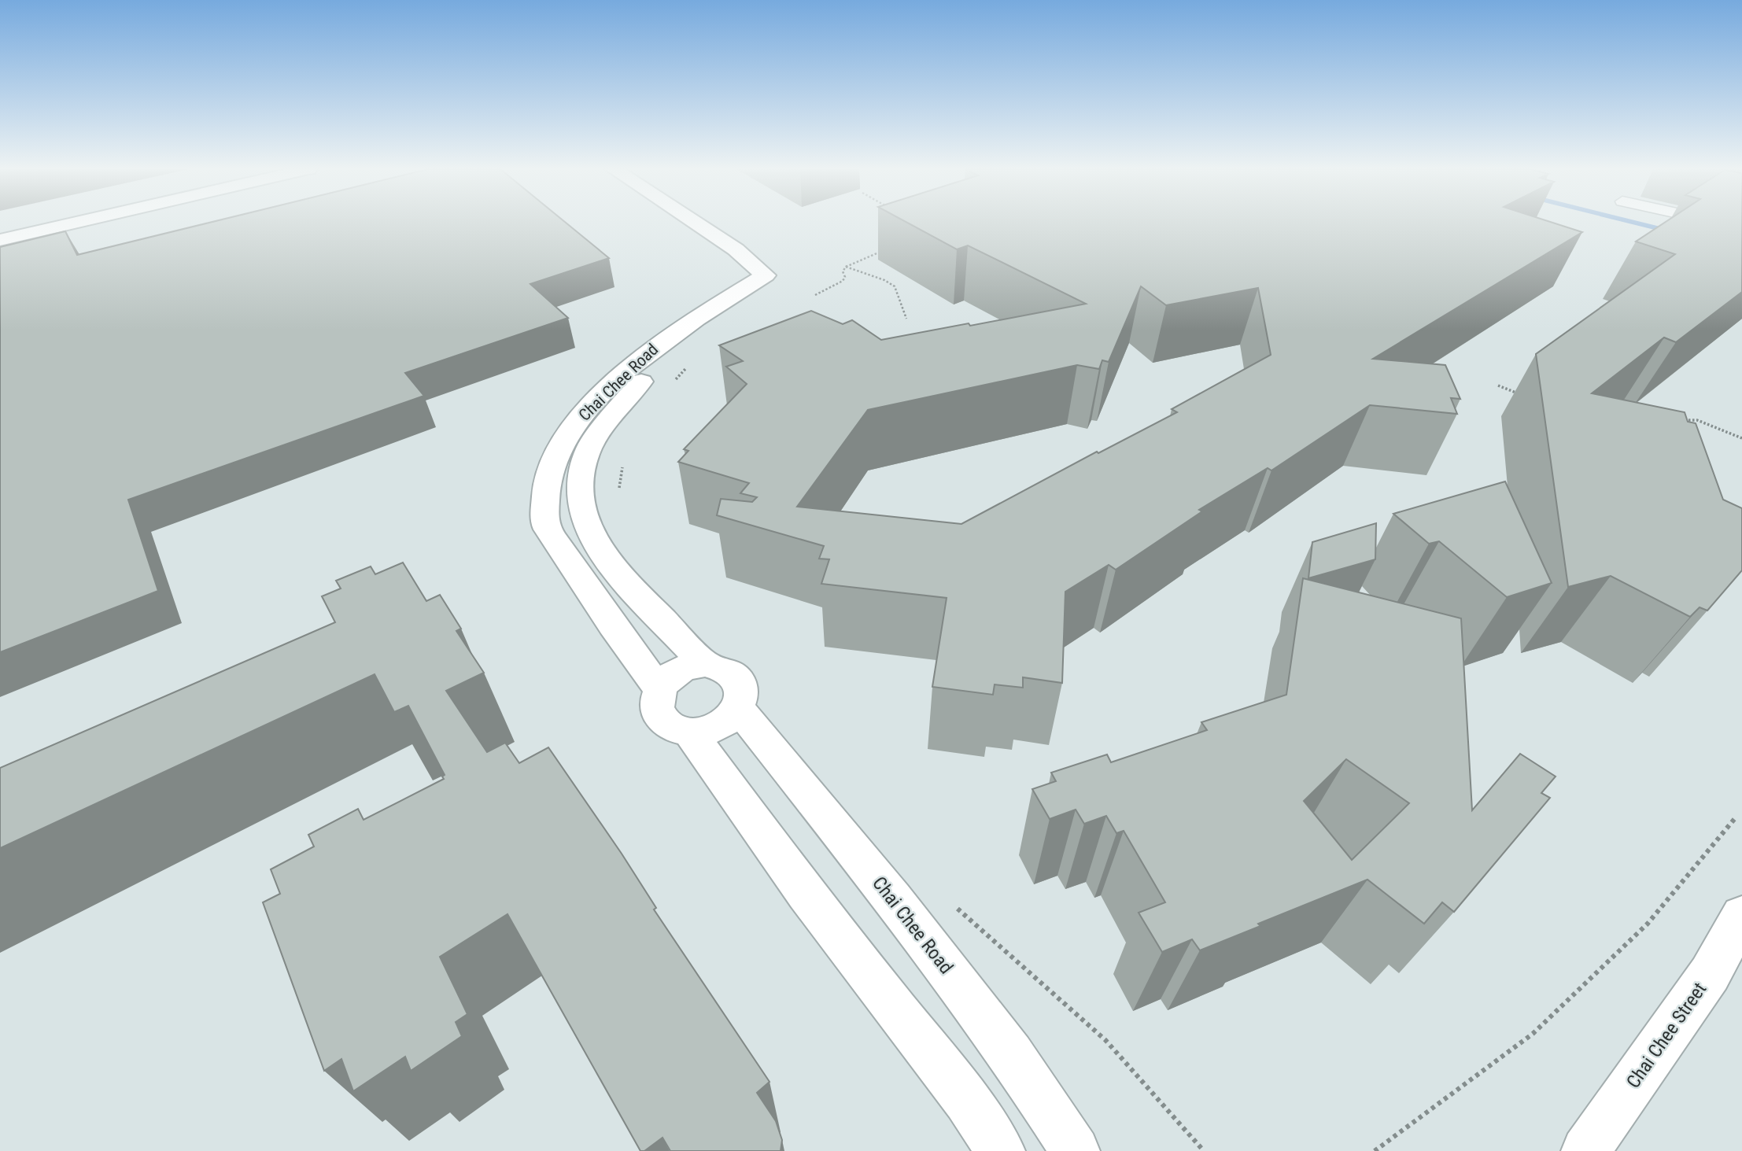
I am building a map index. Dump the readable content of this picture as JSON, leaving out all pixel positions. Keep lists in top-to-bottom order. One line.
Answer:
{"streets":{"street":["Chai Chee Road","Chai Chee Street"]}}
